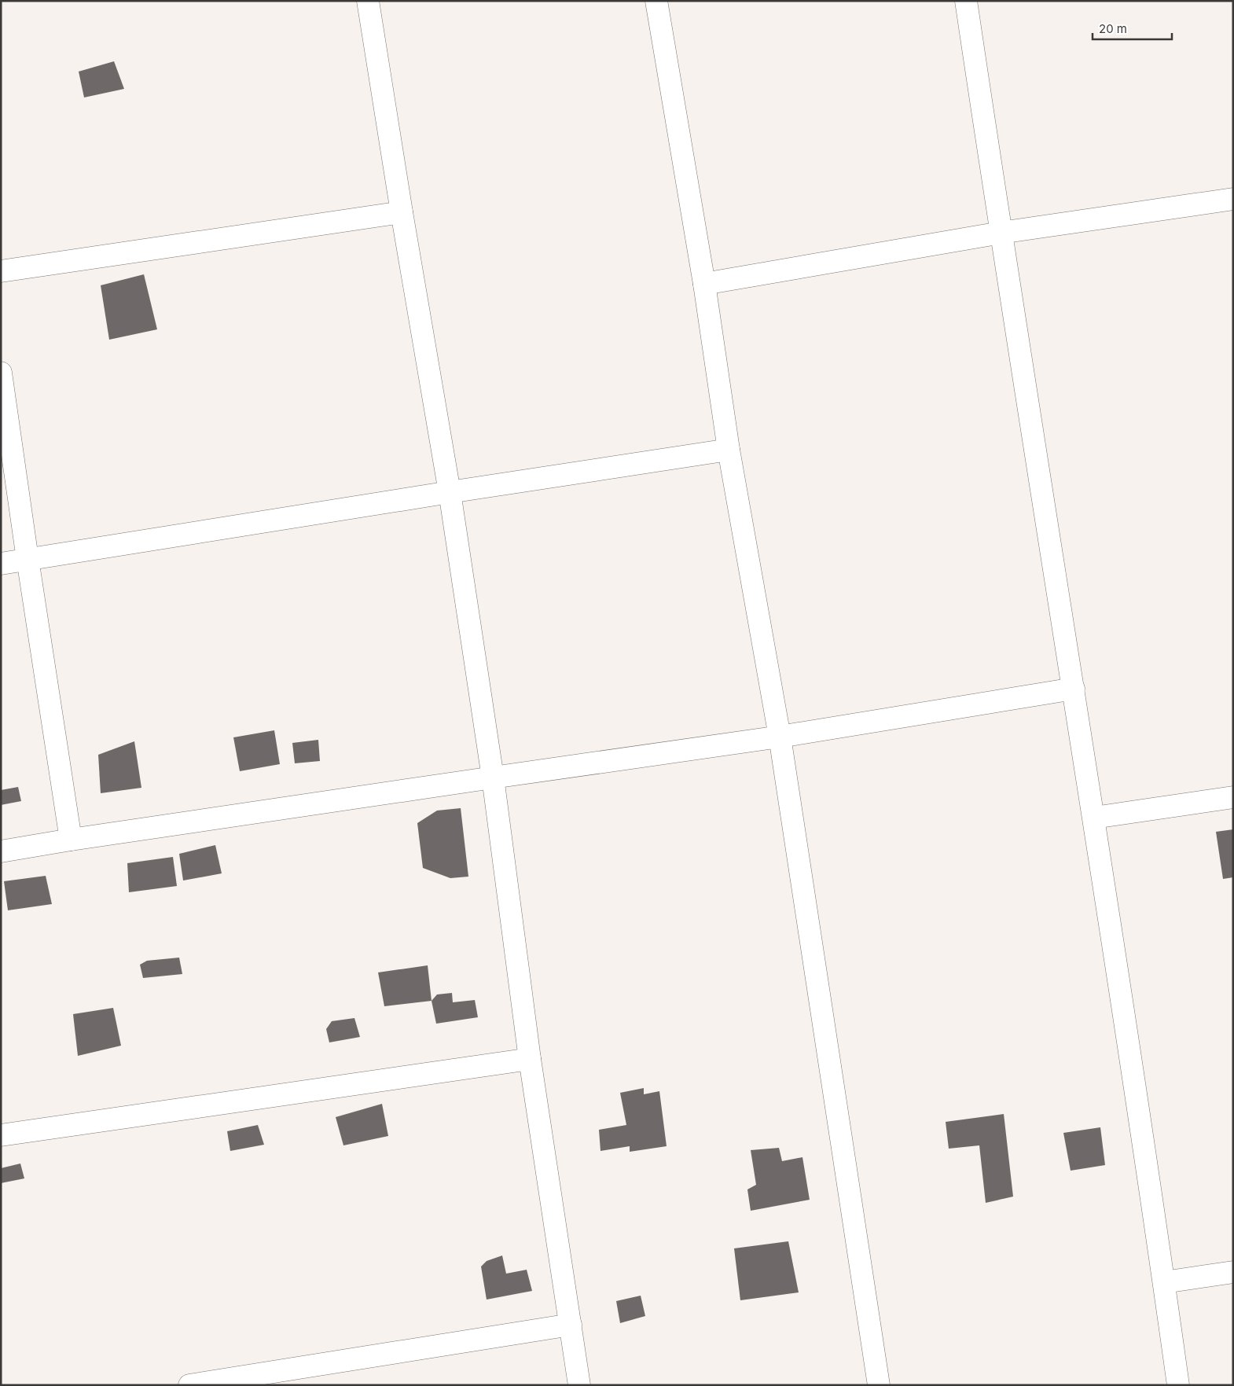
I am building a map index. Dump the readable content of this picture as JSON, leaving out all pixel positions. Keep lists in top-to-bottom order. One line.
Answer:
{"scale_bar":"20 m"}
